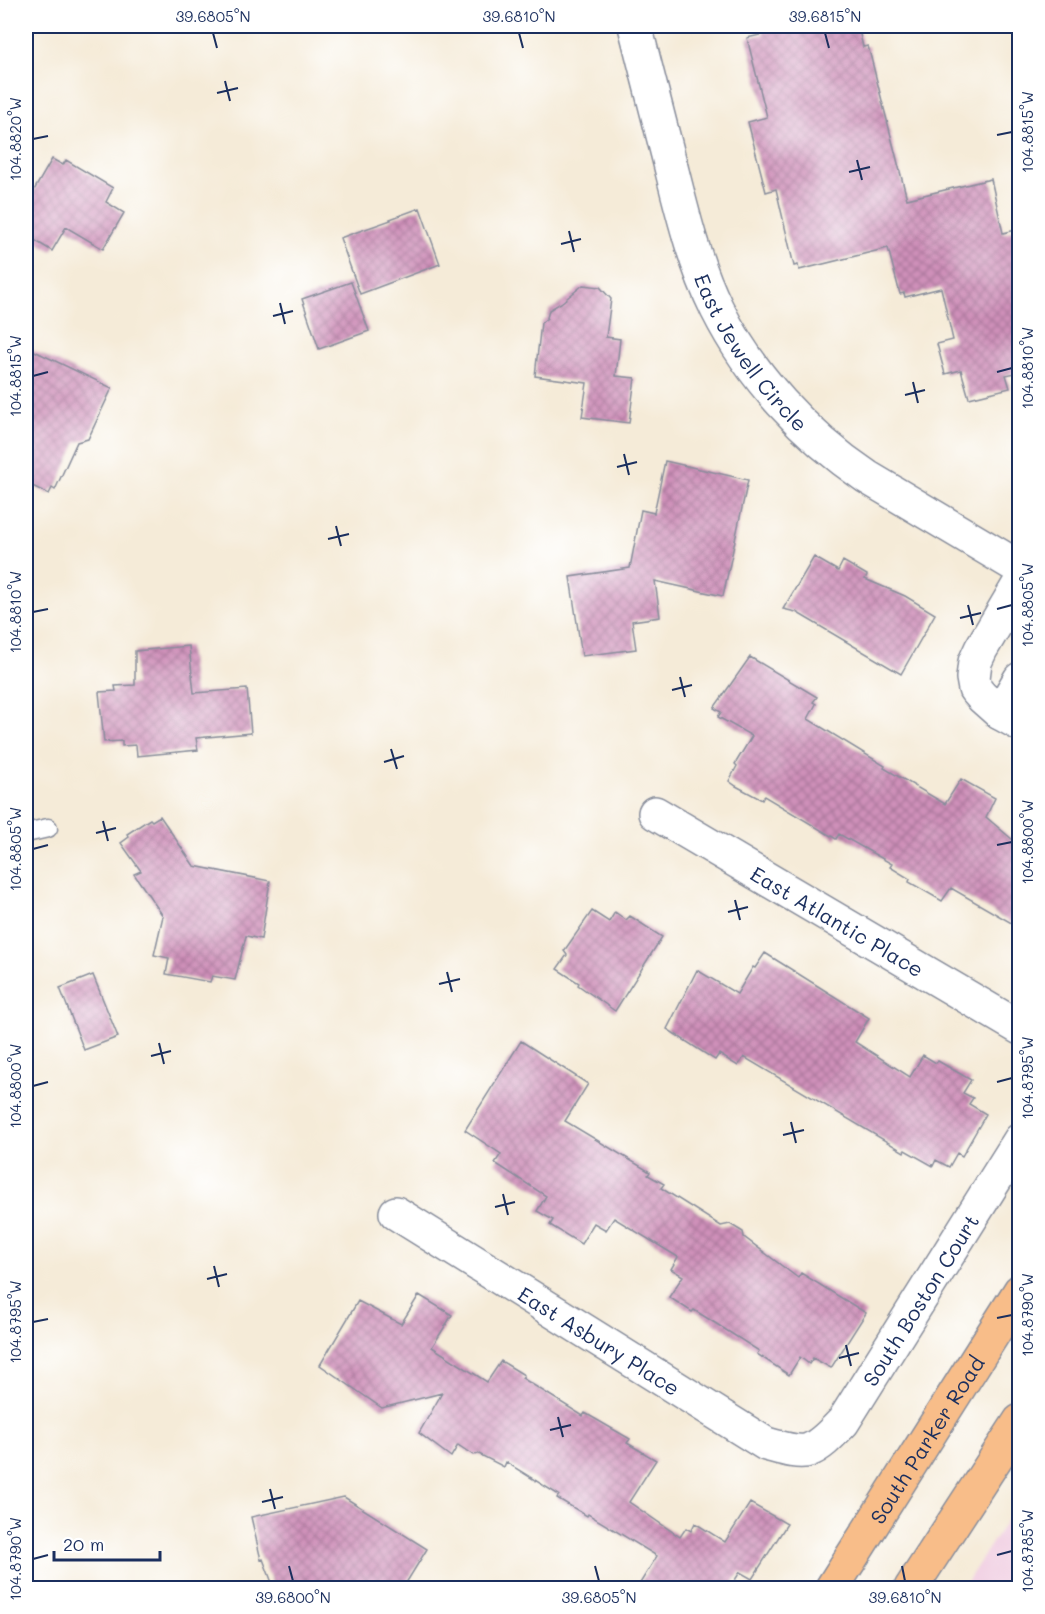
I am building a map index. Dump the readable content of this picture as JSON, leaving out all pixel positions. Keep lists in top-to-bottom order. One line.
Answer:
{"streets":{"main road":["South Parker Road"],"street":["East Jewell Circle","East Atlantic Place","South Boston Court","East Asbury Place"]},"crossings":[["South Boston Court","East Asbury Place"]],"scale_bar":"20 m","coordinates":["39.6805°N","39.6810°N","39.6815°N","104.8815°W","104.8820°W","104.8810°W","104.8805°W","104.8800°W","104.8795°W","104.8790°W","104.8785°W","39.6800°N"]}
